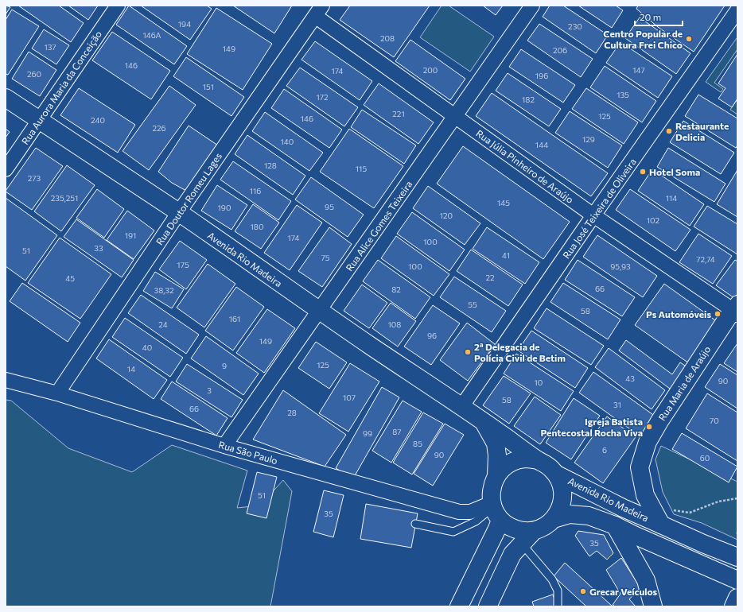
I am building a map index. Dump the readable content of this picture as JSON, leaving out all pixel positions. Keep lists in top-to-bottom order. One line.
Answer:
{"streets":{"main road":["Avenida Rio Madeira","Rua Maria de Araújo"],"street":["Rua Aurora Maria da Conceição","Rua Júlia Pinheiro de Araújo","Rua Doutor Romeu Lages","Rua José Teixeira de Oliveira","Rua Alice Gomes Teixeira","Rua São Paulo"]},"crossings":[["Rua Aurora Maria da Conceição","Avenida Rio Madeira"],["Rua Júlia Pinheiro de Araújo","Rua Doutor Romeu Lages"],["Rua Júlia Pinheiro de Araújo","Rua José Teixeira de Oliveira"],["Rua Júlia Pinheiro de Araújo","Rua Alice Gomes Teixeira"],["Rua Júlia Pinheiro de Araújo","Rua Maria de Araújo"],["Rua Doutor Romeu Lages","Avenida Rio Madeira"],["Rua Doutor Romeu Lages","Rua São Paulo"],["Rua José Teixeira de Oliveira","Avenida Rio Madeira"],["Rua Alice Gomes Teixeira","Avenida Rio Madeira"],["Rua Alice Gomes Teixeira","Rua São Paulo"],["Avenida Rio Madeira","Rua Maria de Araújo"],["Avenida Rio Madeira","Rua São Paulo"]],"places":["Centro Popular de Cultura Frei Chico","Restaurante Delicia","Hotel Soma","Ps Automóveis","2ª Delegacia de Polícia Civil de Betim","Igreja Batista Pentecostal Rocha Viva","Grecar Veículos"],"house_numbers":["194","230","146A","208","137","149","206","146","200","147","174","260","196","151","135","172","182","221","125","146","240","226","129","140","144","128","115","273","116","235,251","114","145","95","190","120","102","180","191","174","100","33","51","41","75","72,74","175","100","95,93","22","45","66","82","38,32","55","58","161","24","108","96","149","40","125","9","14","43","90","10","3","107","58","31","66","28","70","87","99","85","6","90","60","51","35","35"],"scale_bar":"20 m"}
